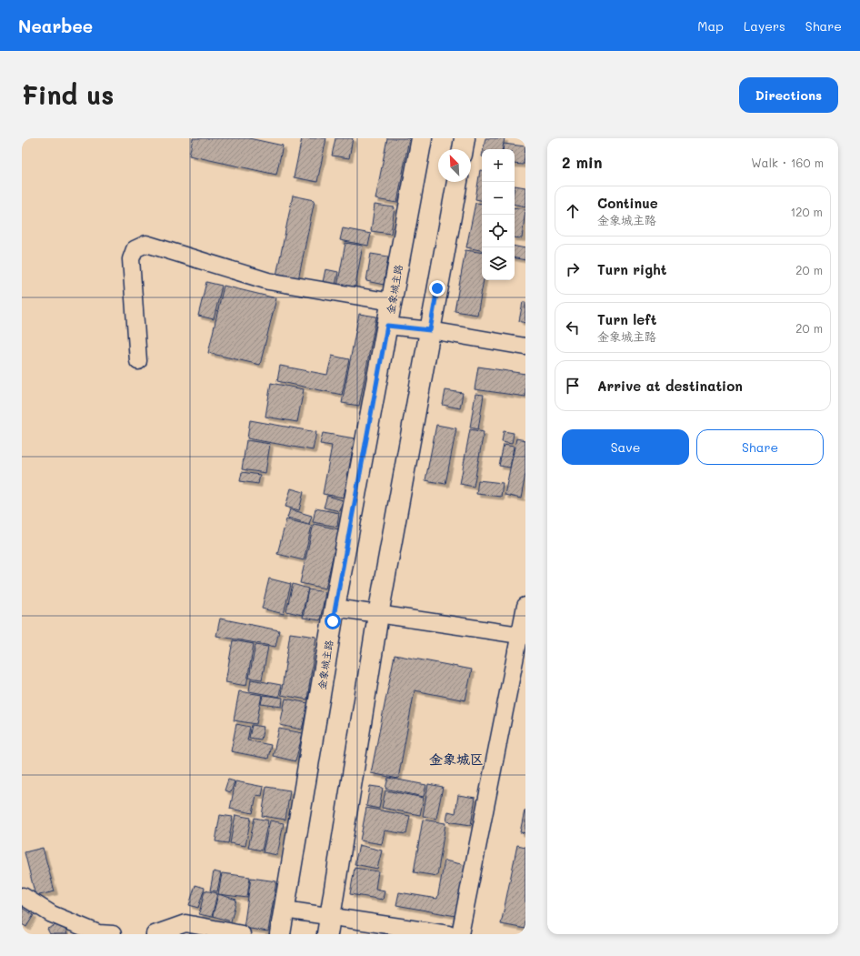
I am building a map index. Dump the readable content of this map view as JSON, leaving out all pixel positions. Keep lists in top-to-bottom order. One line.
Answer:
{"streets":{"main road":["金象城主路"]},"districts":["金象城区"],"north":"top left","page":{"header":"Nearbee","nav":["Map","Layers","Share"],"buttons":["Directions",["Save","Share"]],"title":"Find us","heading":["2 min","Walk · 160 m"],"map_buttons":["+","−"],"list":[["Continue","金象城主路","120 m"],["Turn right","20 m"],["Turn left","金象城主路","20 m"],"Arrive at destination"]}}
